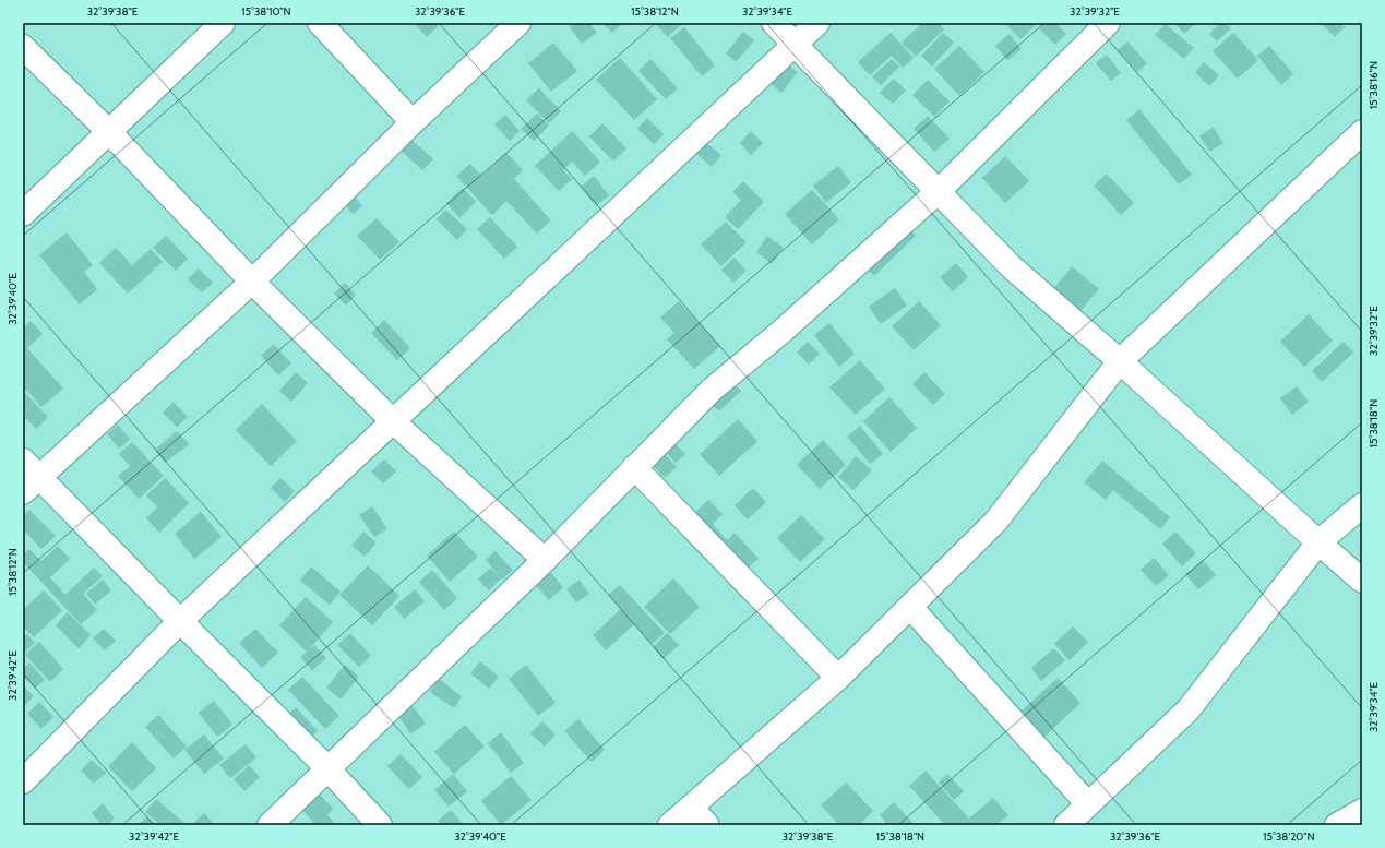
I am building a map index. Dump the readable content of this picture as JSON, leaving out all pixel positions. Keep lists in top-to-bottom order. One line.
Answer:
{"coordinates":["32°39'38\"E","15°38'10\"N","32°39'36\"E","15°38'12\"N","32°39'34\"E","32°39'32\"E","15°38'16\"N","32°39'40\"E","15°38'18\"N","32°39'42\"E","15°38'20\"N"]}
